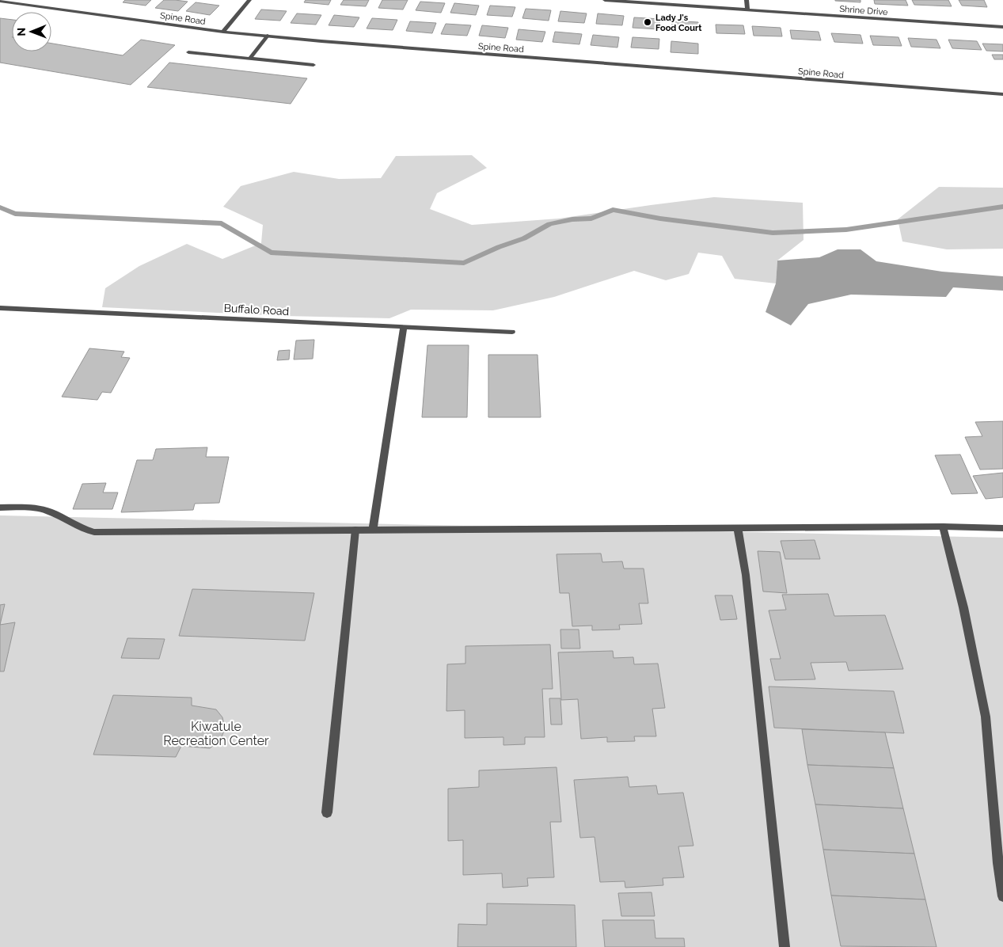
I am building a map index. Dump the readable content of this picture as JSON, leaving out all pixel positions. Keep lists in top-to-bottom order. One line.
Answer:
{"streets":{"street":["Shrine Drive","Spine Road","Buffalo Road"]},"parks":["Kiwatule Recreation Center"],"places":["Lady J's Food Court"],"north":"left"}
